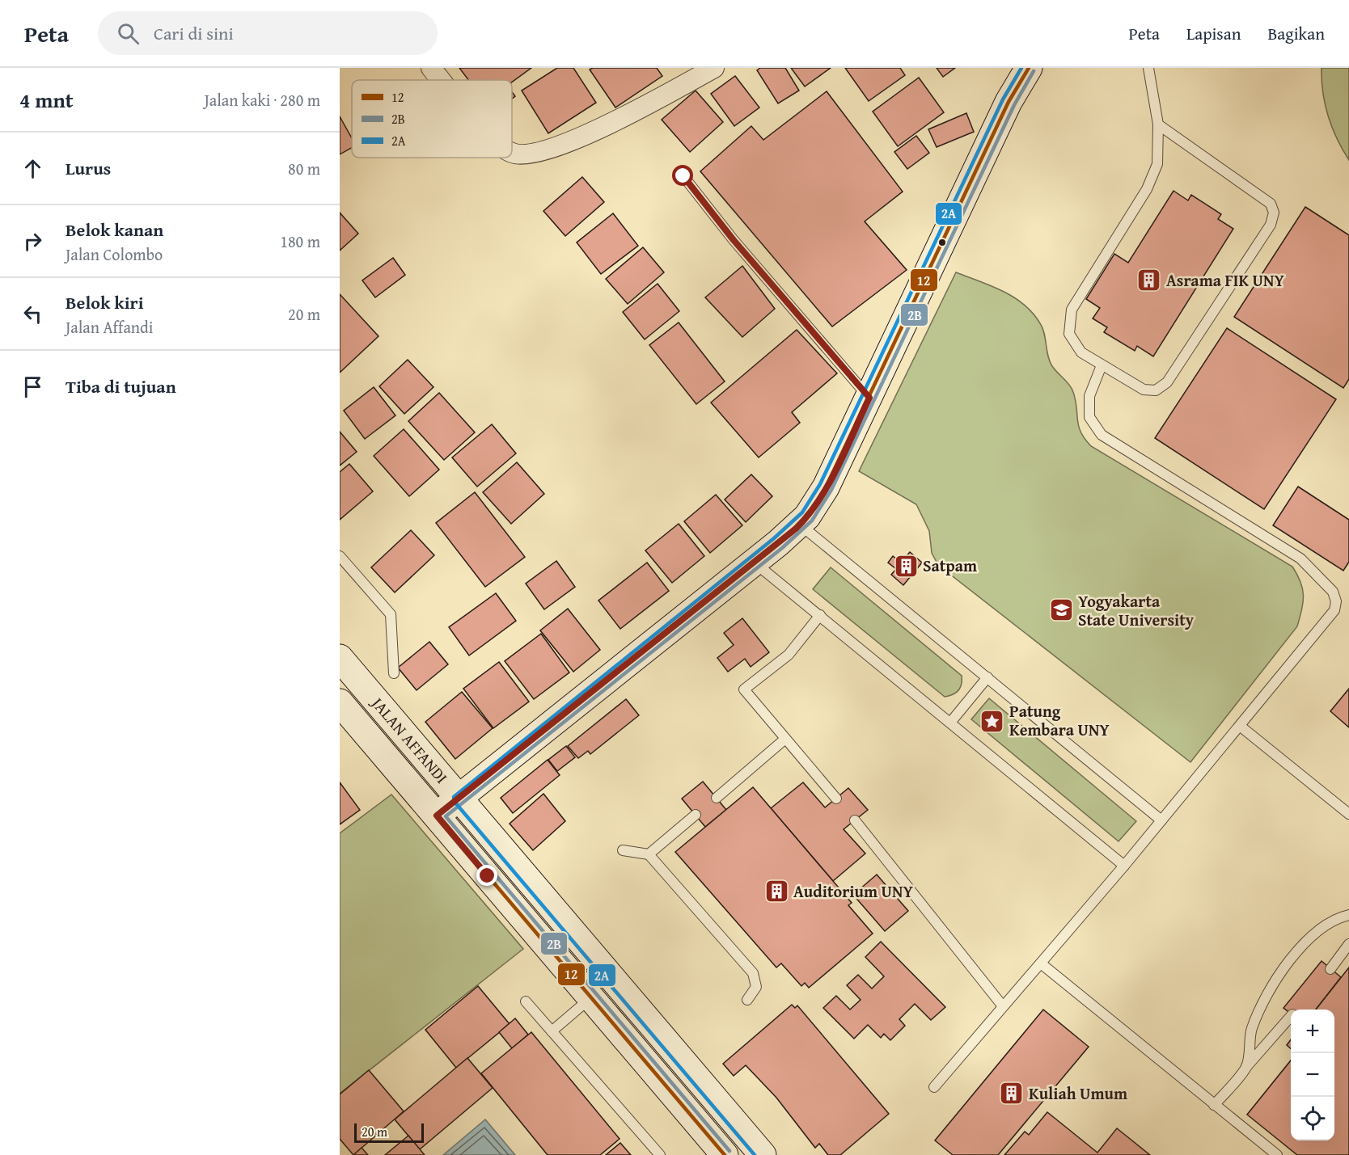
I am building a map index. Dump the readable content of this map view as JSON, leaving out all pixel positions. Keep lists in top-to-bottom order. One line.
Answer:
{"streets":{"main road":["JALAN AFFANDI"]},"places":{"building":["Asrama FIK UNY","Satpam","Auditorium UNY","Kuliah Umum"],"school or university":["Yogyakarta State University"],"place":["Patung Kembara UNY"]},"lines":["transit line 12","transit line 2A","transit line 2B"],"legend":["12","2B","2A"],"scale_bar":"20 m","page":{"header":"Peta","search":"Cari di sini","nav":["Peta","Lapisan","Bagikan"],"heading":["4 mnt","Jalan kaki · 280 m"],"list":[["Lurus","80 m"],["Belok kanan","Jalan Colombo","180 m"],["Belok kiri","Jalan Affandi","20 m"],"Tiba di tujuan"],"map_buttons":["+","−"],"scale":"20 m"}}
